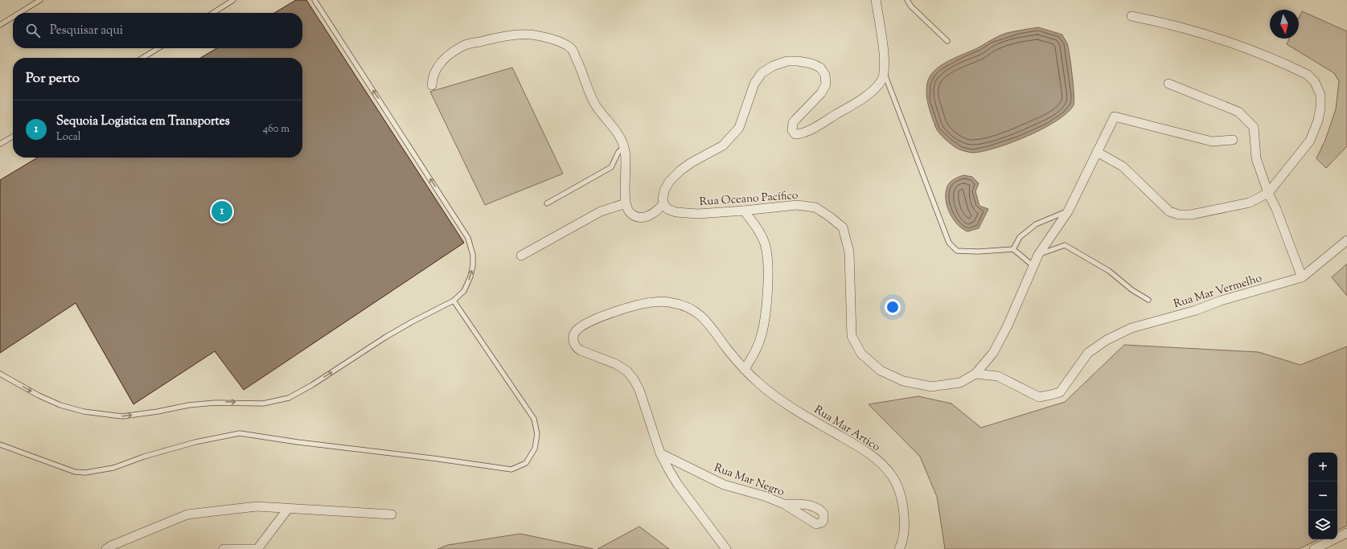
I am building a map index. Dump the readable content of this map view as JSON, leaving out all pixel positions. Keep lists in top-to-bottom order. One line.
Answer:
{"streets":{"street":["Rua Oceano Pacífico","Rua Mar Vermelho","Rua Mar Artico","Rua Mar Negro"]},"crossings":[["Rua Oceano Pacífico","Rua Mar Vermelho"],["Rua Mar Artico","Rua Mar Negro"]],"north":"bottom","page":{"search":"Pesquisar aqui","heading":"Por perto","list":[{"mark":"1","name":"Sequoia Logistica em Transportes","note":"Local","value":"460 m"}],"pins":"1","map_buttons":["+","−"]}}
